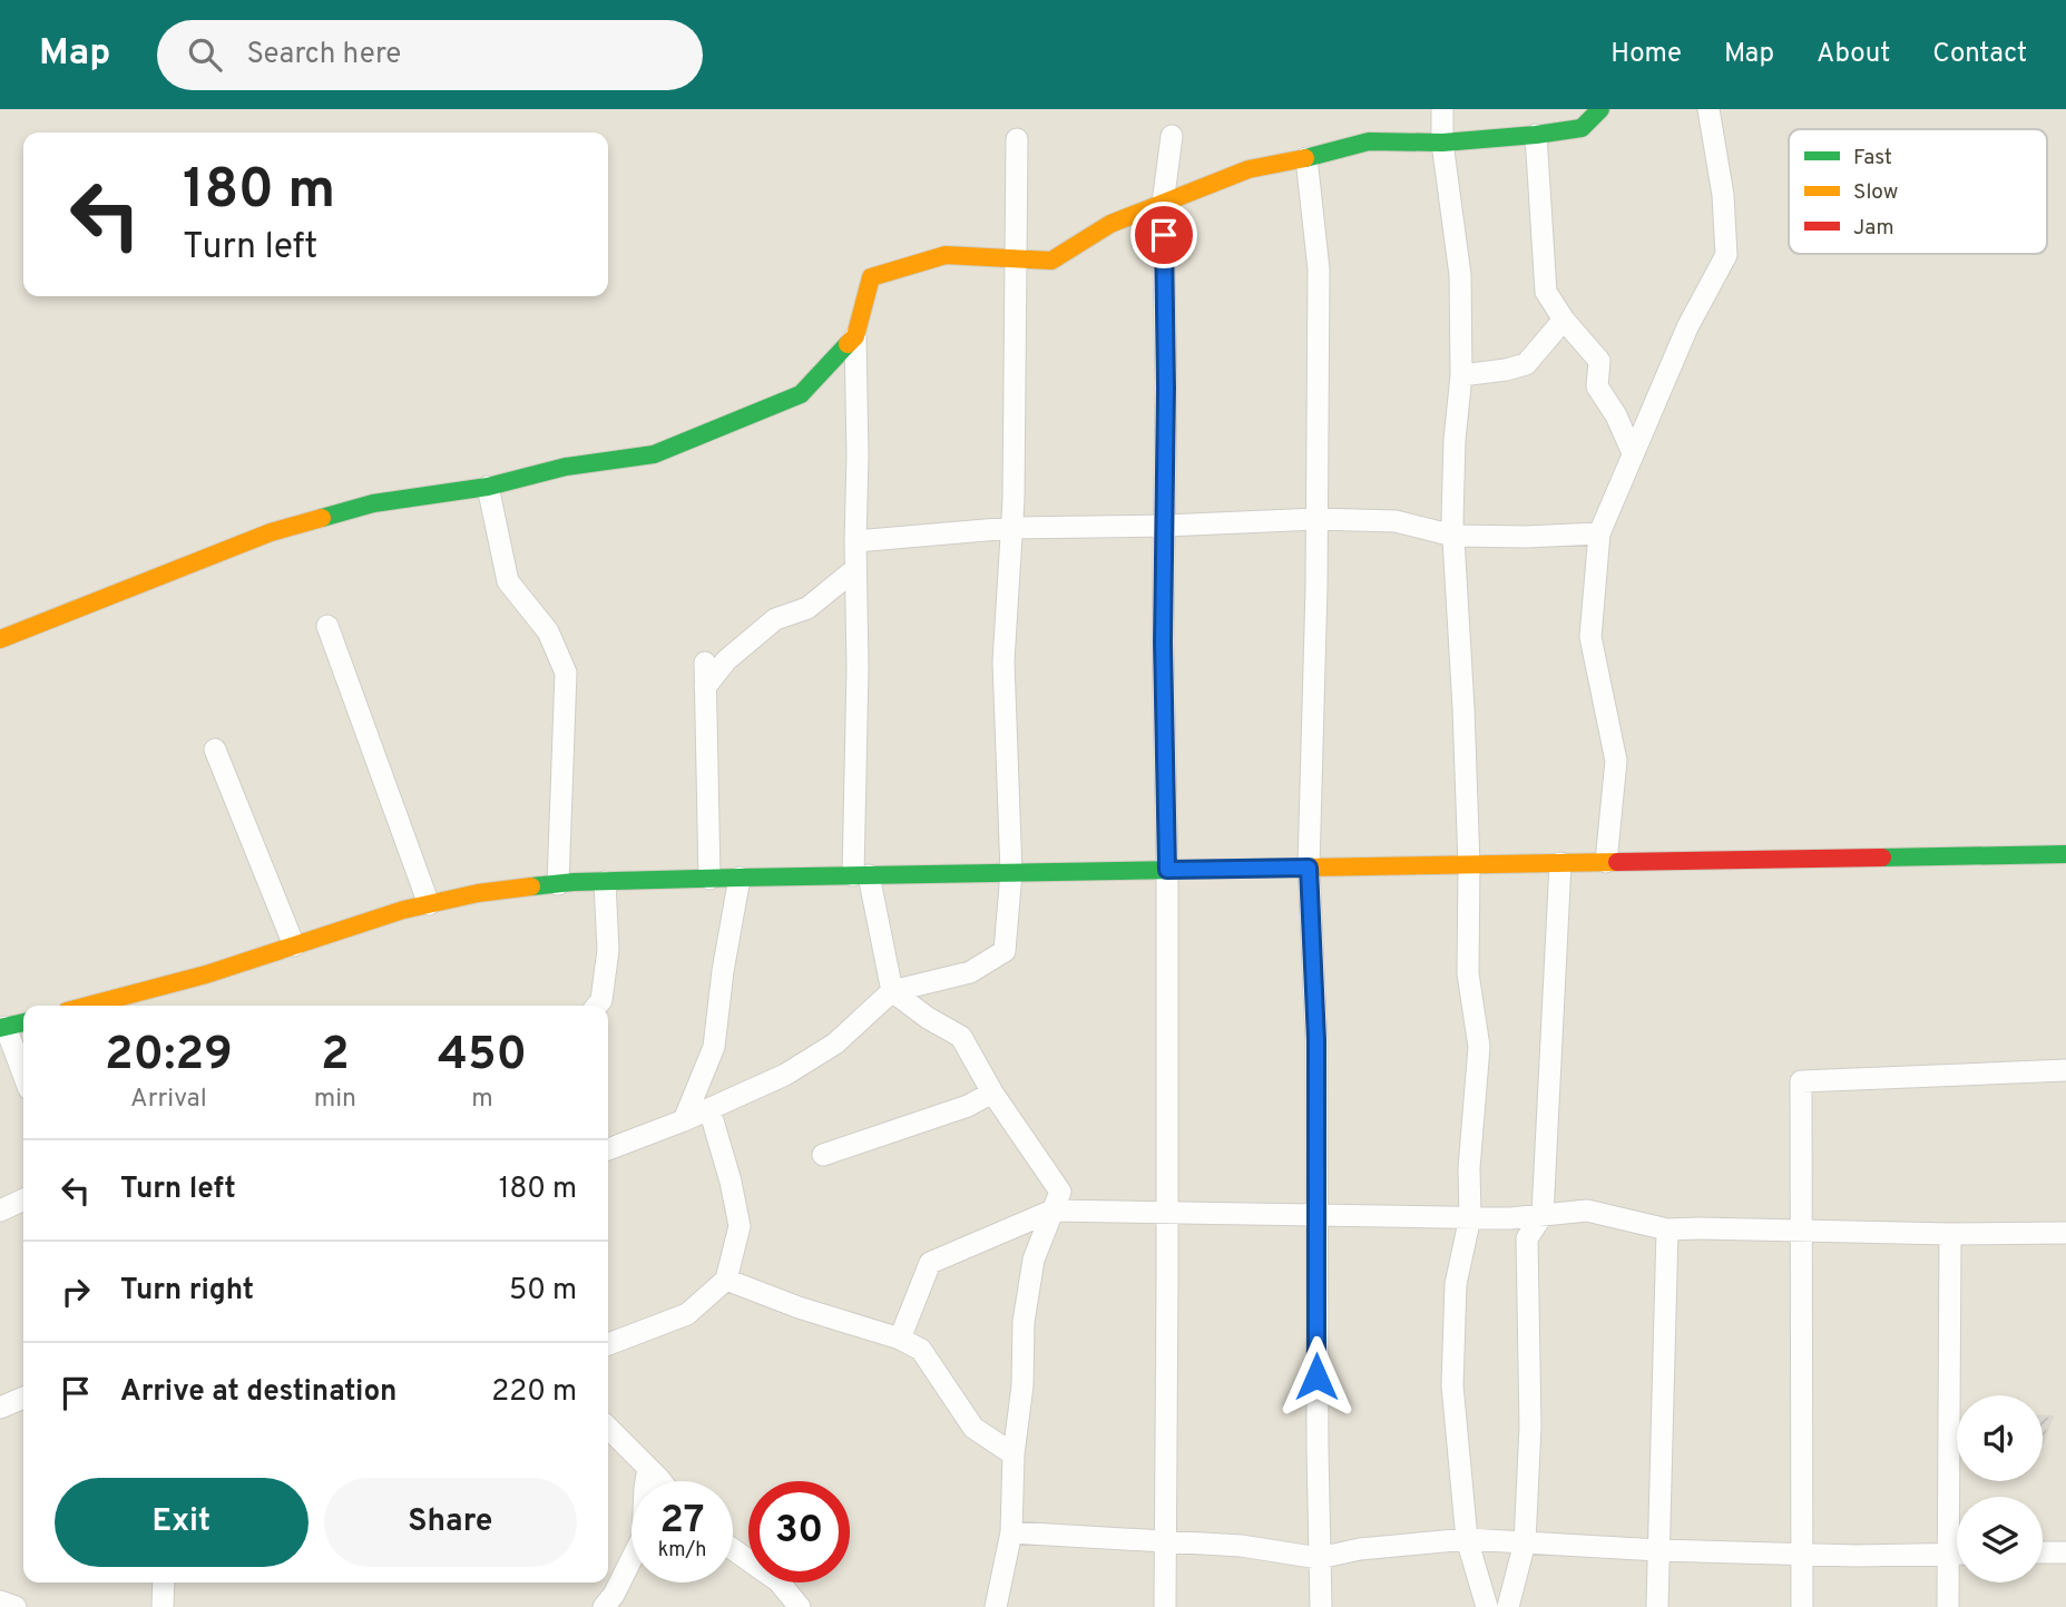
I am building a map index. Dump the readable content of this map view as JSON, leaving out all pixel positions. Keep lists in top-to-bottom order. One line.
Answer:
{"legend":["Fast","Slow","Jam"],"page":{"header":"Map","search":"Search here","nav":["Home","Map","About","Contact"],"turn":["180 m","Turn left"],"eta":["20:29","Arrival","2","min","450","m"],"list":[{"name":"Turn left","value":"180 m"},{"name":"Turn right","value":"50 m"},{"name":"Arrive at destination","value":"220 m"}],"buttons":["Exit","Share"],"speed":"27 km/h","limit":"30"}}
